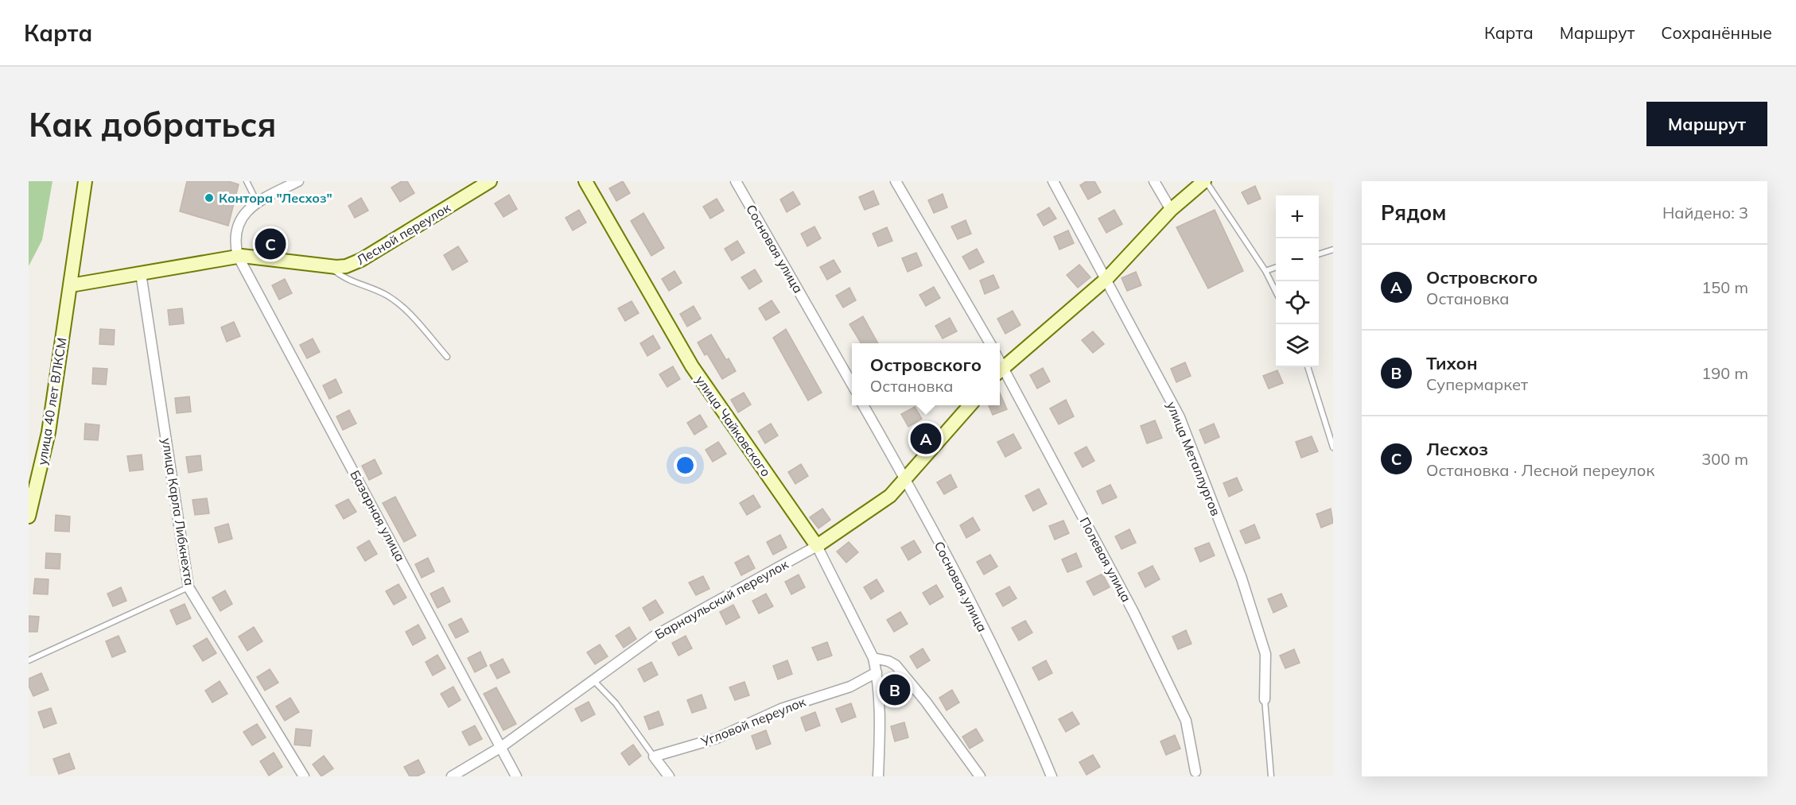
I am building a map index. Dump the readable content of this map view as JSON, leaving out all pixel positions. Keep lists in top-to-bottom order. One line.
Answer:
{"streets":{"street":["Лесной переулок","Сосновая улица","улица 40 лет ВЛКСМ","улица Чайковского","улица Металлургов","улица Карла Либкнехта","Базарная улица","Полевая улица","Барнаульский переулок","Угловой переулок"]},"crossings":[["Лесной переулок","улица 40 лет ВЛКСМ"],["Лесной переулок","улица Карла Либкнехта"],["Лесной переулок","Базарная улица"],["Сосновая улица","Барнаульский переулок"],["улица Чайковского","Барнаульский переулок"],["улица Чайковского","Угловой переулок"],["Базарная улица","Барнаульский переулок"]],"places":["Контора \"Лесхоз\""],"page":{"header":"Карта","nav":["Карта","Маршрут","Сохранённые"],"buttons":"Маршрут","title":"Как добраться","heading":["Рядом","Найдено: 3"],"map_buttons":["+","−"],"pins":["C","A","B"],"list":[{"mark":"A","name":"Островского","note":"Остановка","value":"150 m"},{"mark":"B","name":"Тихон","note":"Супермаркет","value":"190 m"},{"mark":"C","name":"Лесхоз","note":"Остановка · Лесной переулок","value":"300 m"}],"popup":["Островского","Остановка"]}}
